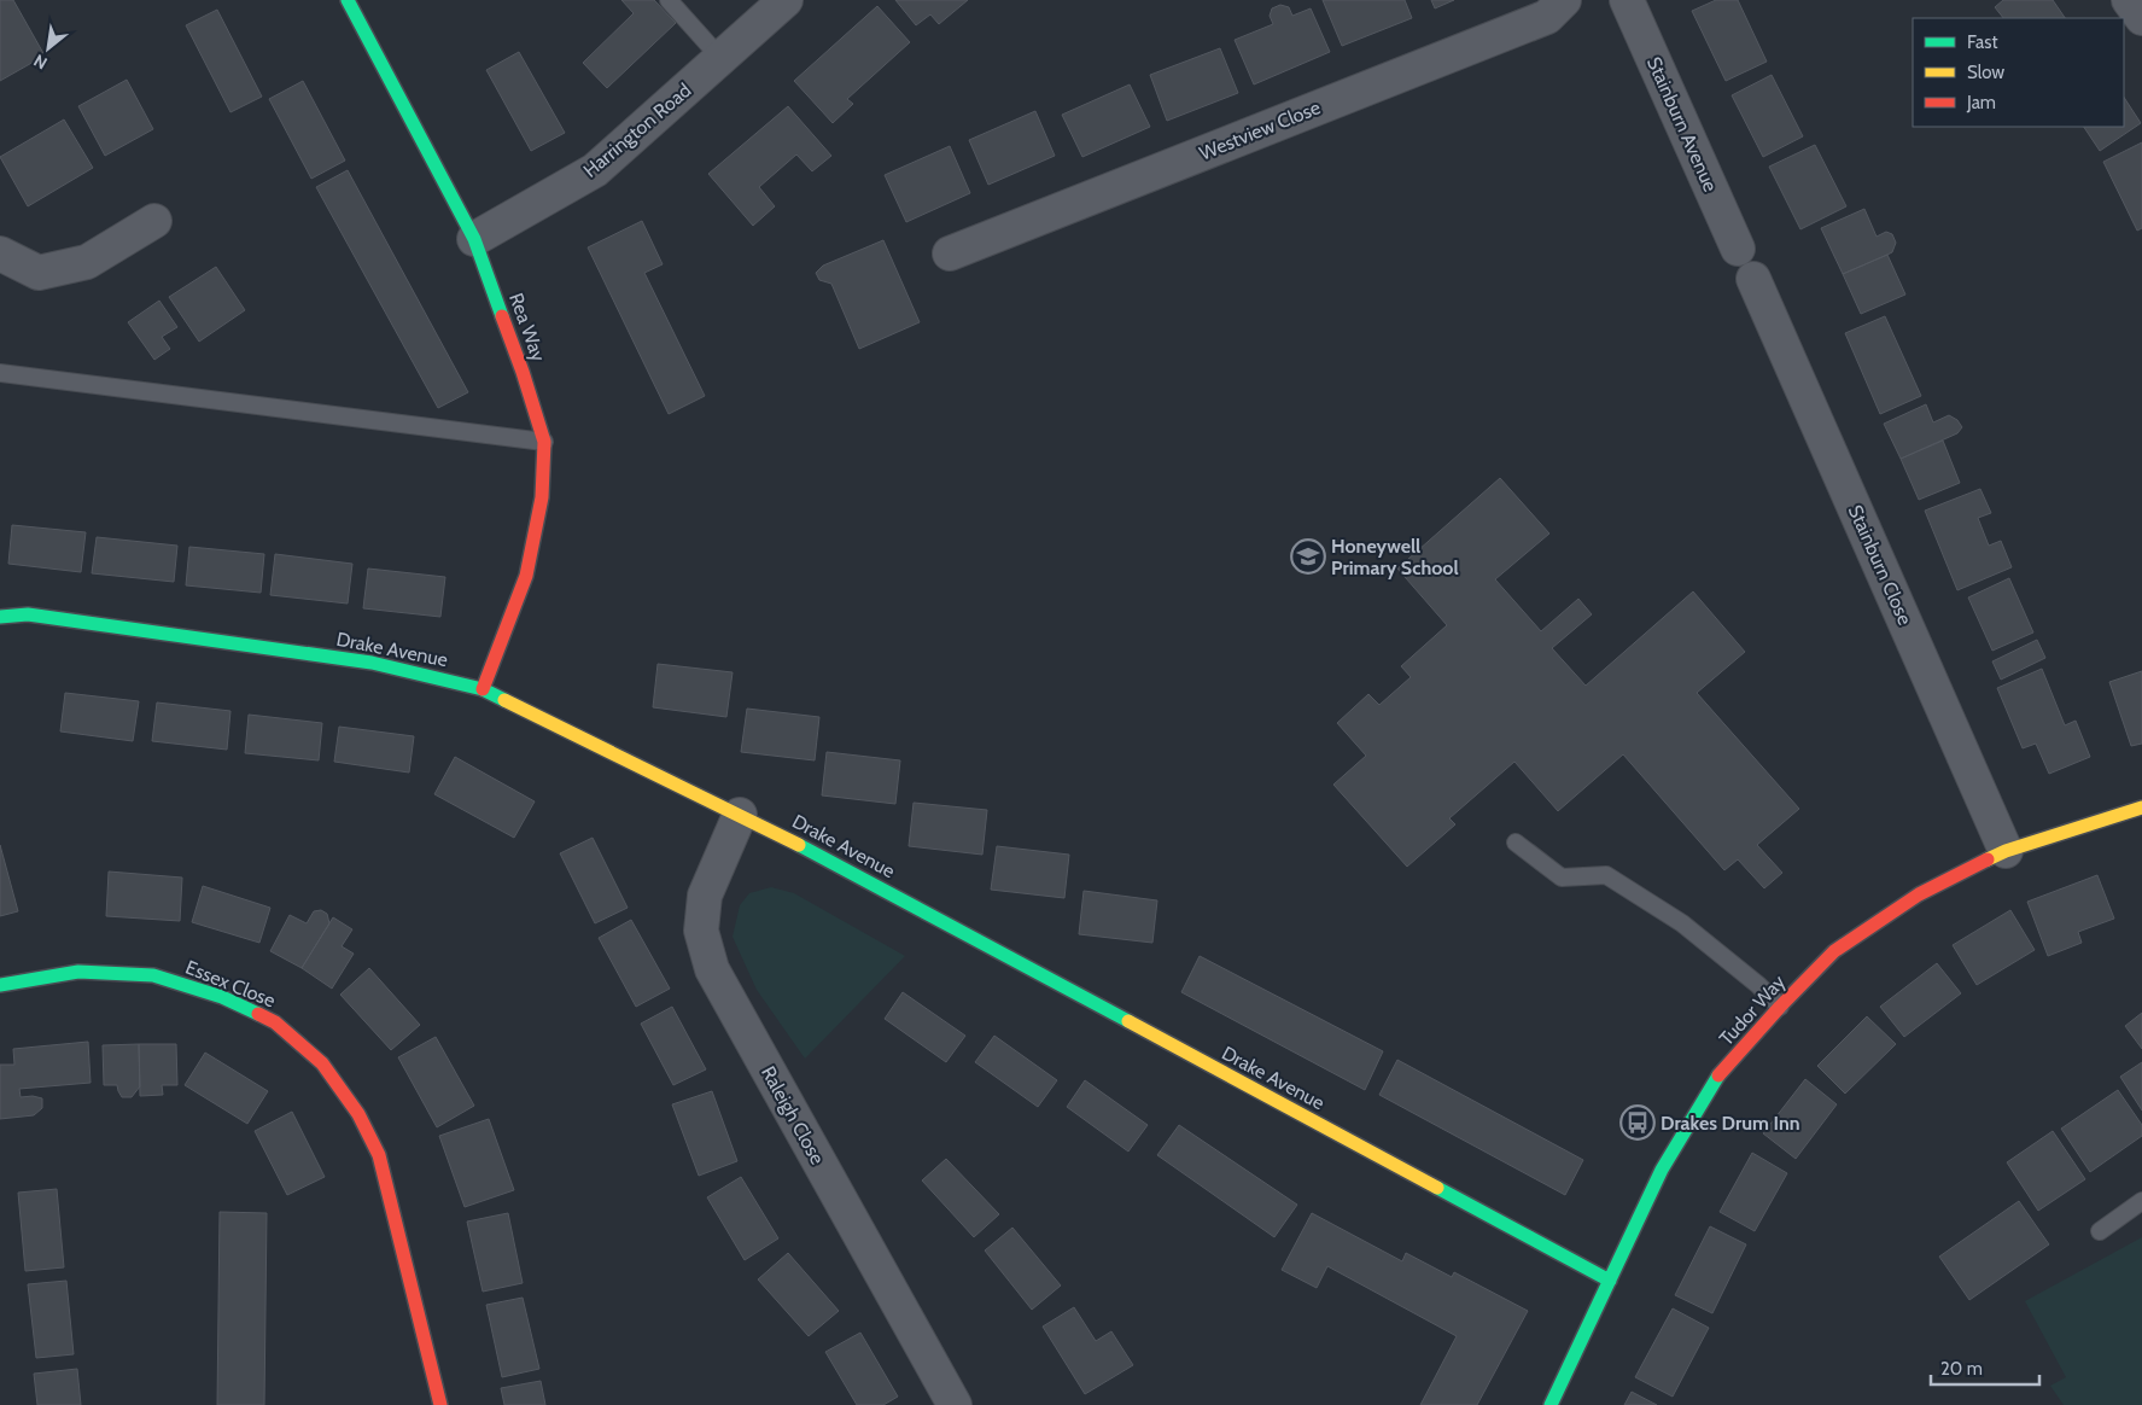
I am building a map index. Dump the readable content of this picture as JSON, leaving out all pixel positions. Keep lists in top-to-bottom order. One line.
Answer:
{"streets":{"street":["Stainburn Avenue","Harrington Road","Westview Close","Rea Way","Stainburn Close","Drake Avenue","Essex Close","Tudor Way","Raleigh Close"]},"crossings":[["Harrington Road","Rea Way"],["Rea Way","Drake Avenue"],["Stainburn Close","Tudor Way"],["Drake Avenue","Tudor Way"],["Drake Avenue","Raleigh Close"]],"places":{"school or university":["Honeywell Primary School"],"bus stop":["Drakes Drum Inn"]},"legend":["Fast","Slow","Jam"],"scale_bar":"20 m","north":"bottom left"}
